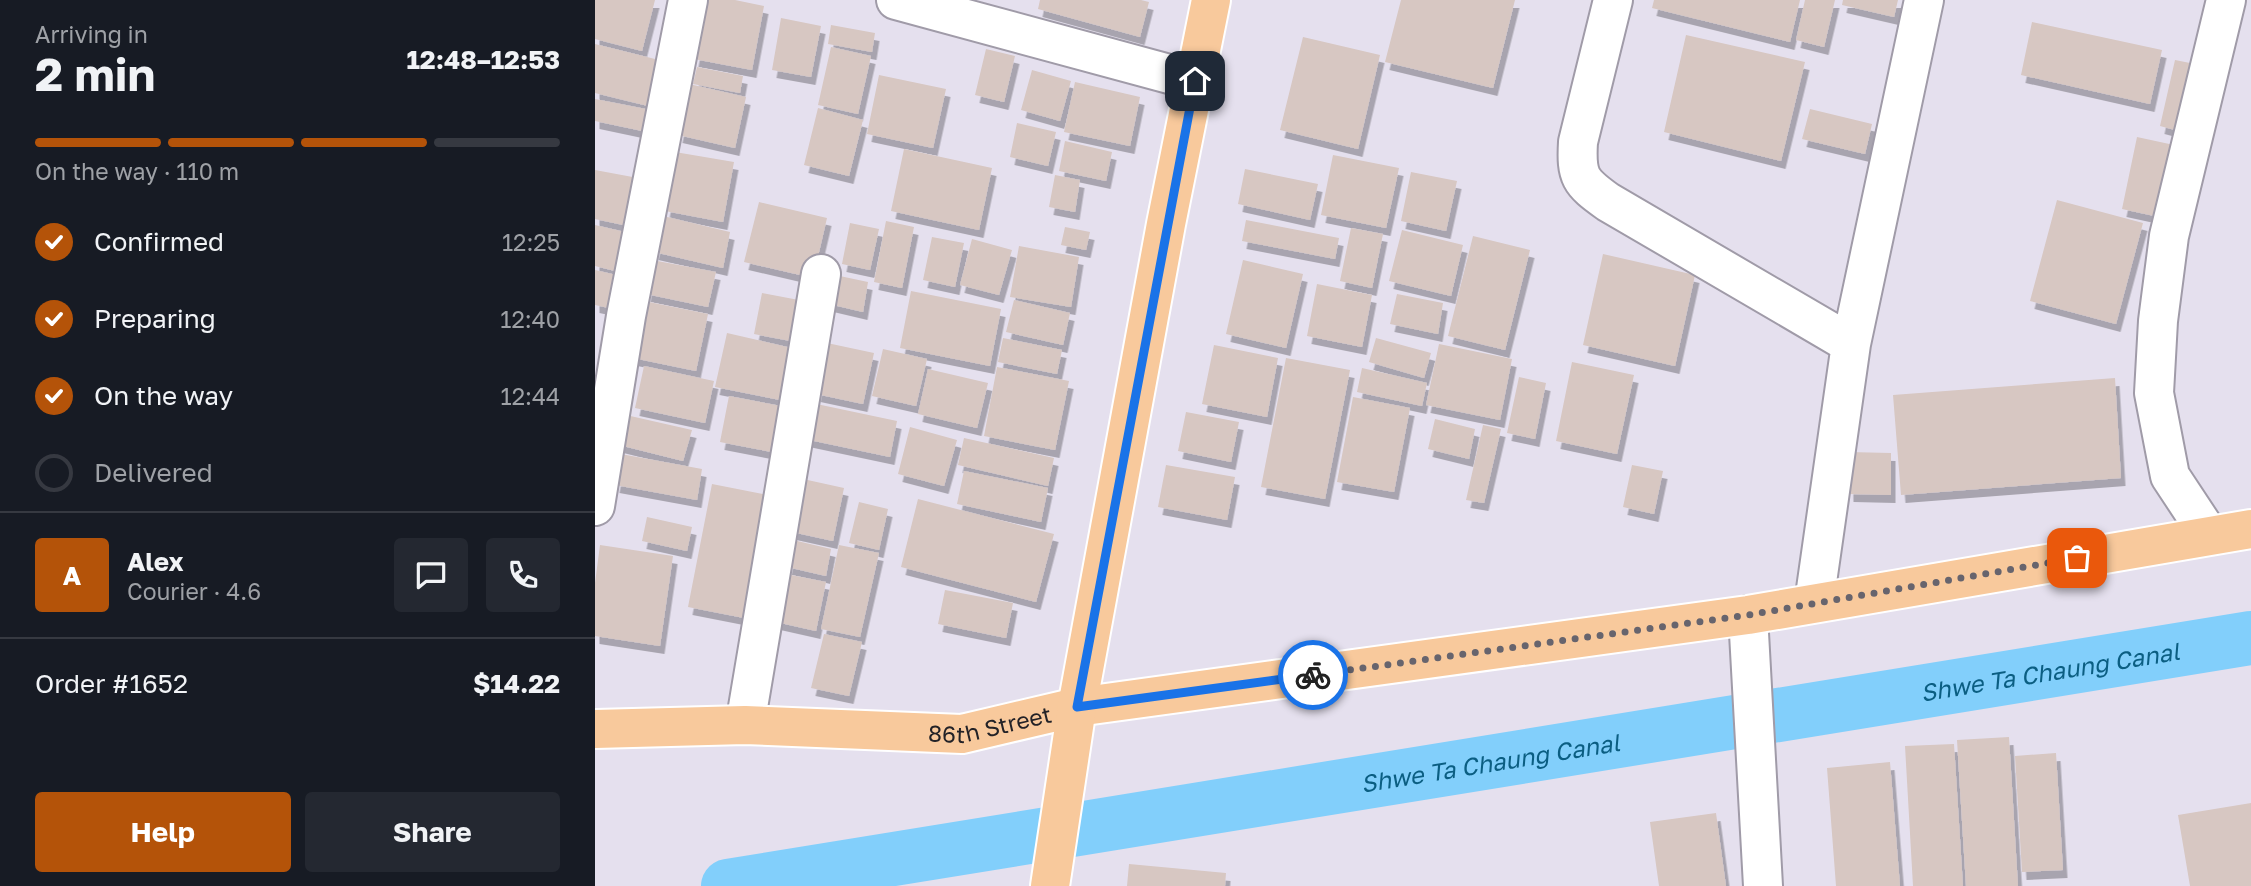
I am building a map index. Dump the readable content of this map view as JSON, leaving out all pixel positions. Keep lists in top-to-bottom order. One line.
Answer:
{"streets":{"main road":["86th Street"]},"water":["Shwe Ta Chaung Canal"],"page":{"heading":["2 min","Arriving in","12:48–12:53"],"panel":["Alex","Courier · 4.6","Order #1652","$14.22"],"bar":"On the way · 110 m","list":[["Confirmed","12:25"],["Preparing","12:40"],["On the way","12:44"],"Delivered"],"round":"A","buttons":["Help","Share"]}}
